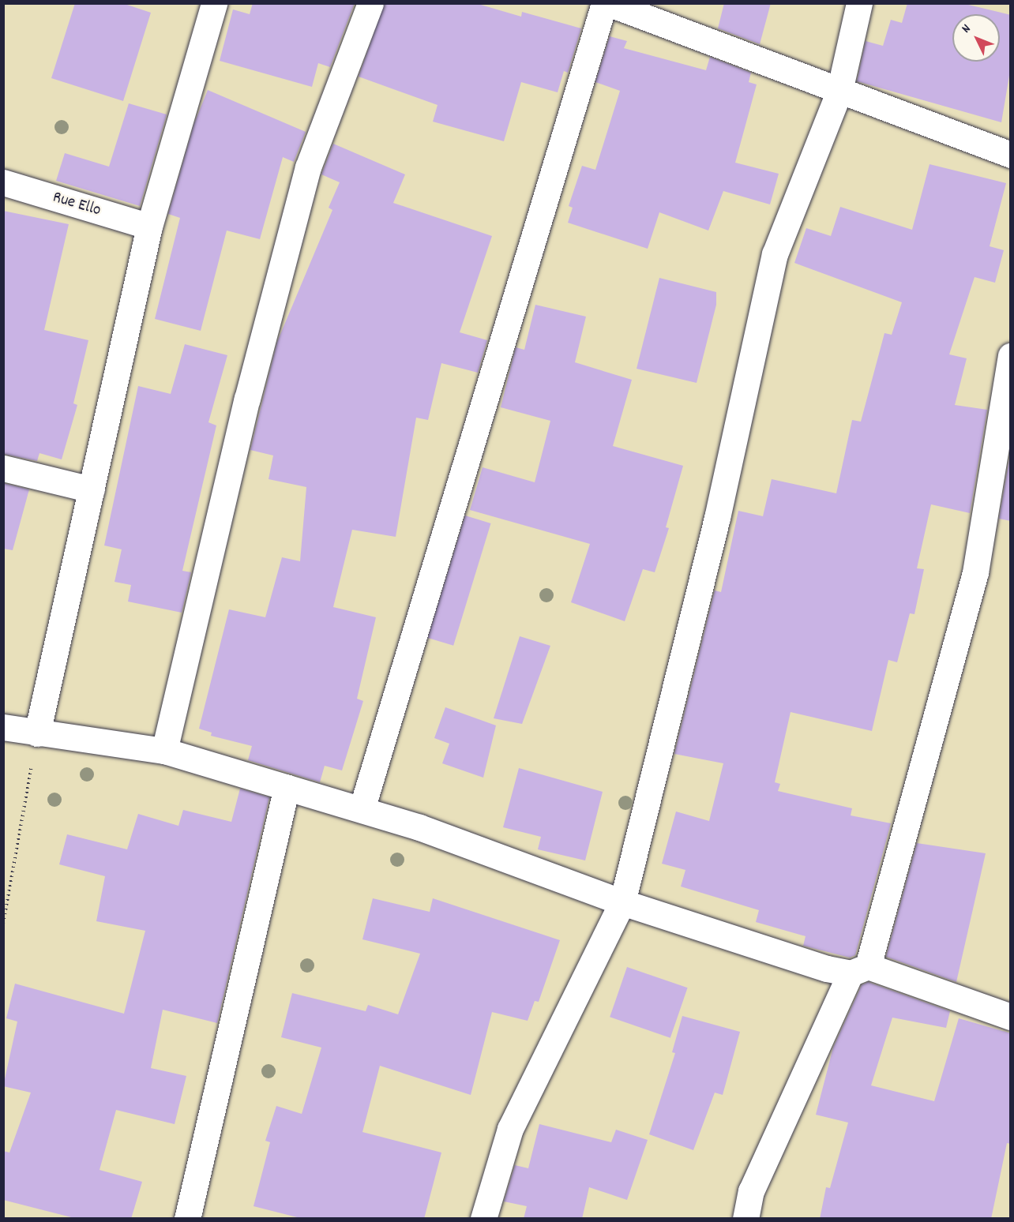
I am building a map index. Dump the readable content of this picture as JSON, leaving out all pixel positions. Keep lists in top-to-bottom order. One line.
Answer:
{"streets":{"street":["Rue Ello"]},"north":"top left"}
